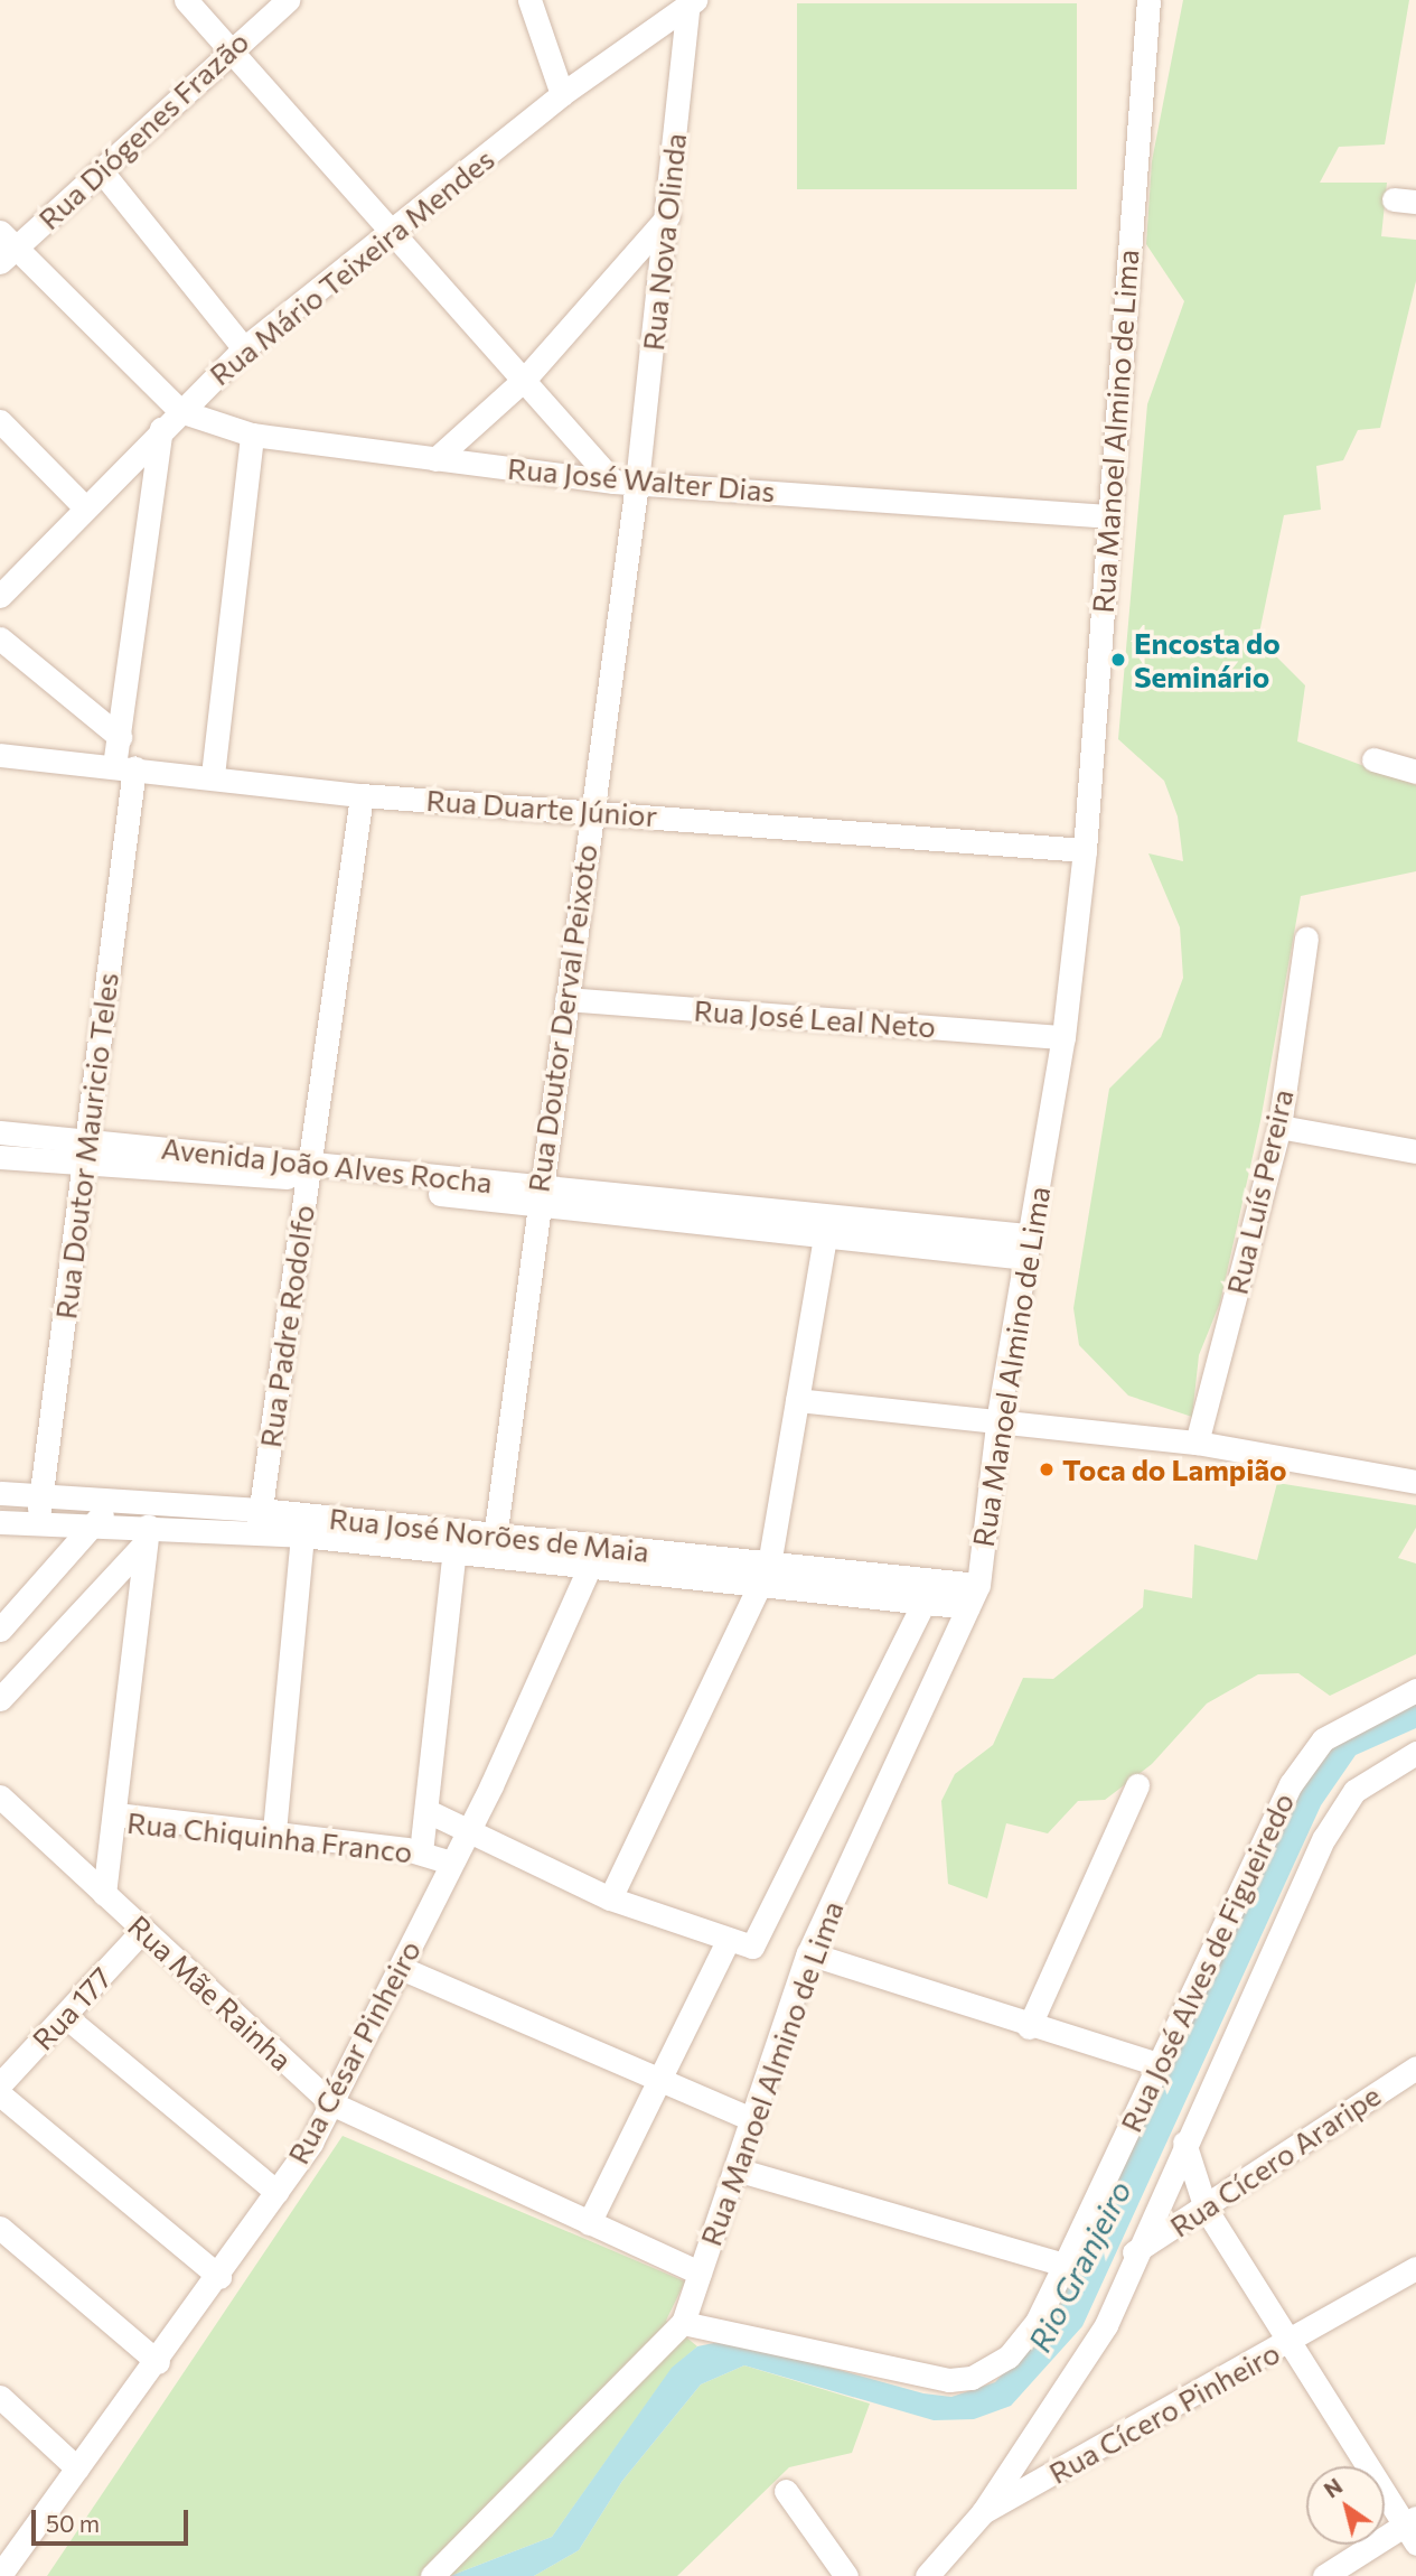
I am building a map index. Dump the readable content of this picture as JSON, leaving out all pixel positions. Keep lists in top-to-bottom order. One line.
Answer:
{"streets":{"street":["Rua Diógenes Frazão","Rua Nova Olinda","Rua Mário Teixeira Mendes","Rua Manoel Almino de Lima","Rua José Walter Dias","Rua Duarte Júnior","Rua Doutor Derval Peixoto","Rua José Leal Neto","Rua Doutor Mauricio Teles","Avenida João Alves Rocha","Rua Luís Pereira","Rua Padre Rodolfo","Rua José Norões de Maia","Rua Chiquinha Franco","Rua José Alves de Figueiredo","Rua Mãe Rainha","Rua 177","Rua César Pinheiro","Rua Cícero Araripe","Rua Cícero Pinheiro"]},"crossings":[["Rua Nova Olinda","Rua Mário Teixeira Mendes"],["Rua Nova Olinda","Rua José Walter Dias"],["Rua Nova Olinda","Rua Doutor Derval Peixoto"],["Rua Mário Teixeira Mendes","Rua José Walter Dias"],["Rua Mário Teixeira Mendes","Rua Doutor Mauricio Teles"],["Rua Manoel Almino de Lima","Rua José Walter Dias"],["Rua Manoel Almino de Lima","Rua Duarte Júnior"],["Rua Manoel Almino de Lima","Rua José Leal Neto"],["Rua Manoel Almino de Lima","Avenida João Alves Rocha"],["Rua Manoel Almino de Lima","Rua José Norões de Maia"],["Rua Manoel Almino de Lima","Rua José Alves de Figueiredo"],["Rua Manoel Almino de Lima","Rua Mãe Rainha"],["Rua José Walter Dias","Rua Doutor Derval Peixoto"],["Rua Duarte Júnior","Rua Doutor Derval Peixoto"],["Rua Duarte Júnior","Rua Doutor Mauricio Teles"],["Rua Duarte Júnior","Rua Padre Rodolfo"],["Rua Doutor Derval Peixoto","Rua José Leal Neto"],["Rua Doutor Derval Peixoto","Avenida João Alves Rocha"],["Rua Doutor Derval Peixoto","Rua José Norões de Maia"],["Rua Doutor Mauricio Teles","Avenida João Alves Rocha"],["Rua Doutor Mauricio Teles","Rua José Norões de Maia"],["Avenida João Alves Rocha","Rua Padre Rodolfo"],["Rua Padre Rodolfo","Rua José Norões de Maia"],["Rua José Norões de Maia","Rua César Pinheiro"],["Rua Chiquinha Franco","Rua Mãe Rainha"],["Rua Chiquinha Franco","Rua César Pinheiro"],["Rua José Alves de Figueiredo","Rua Cícero Araripe"],["Rua José Alves de Figueiredo","Rua Cícero Pinheiro"],["Rua Mãe Rainha","Rua 177"],["Rua Mãe Rainha","Rua César Pinheiro"]],"water":["Rio Granjeiro"],"places":["Encosta do Seminário","Toca do Lampião"],"scale_bar":"50 m","north":"top left"}
